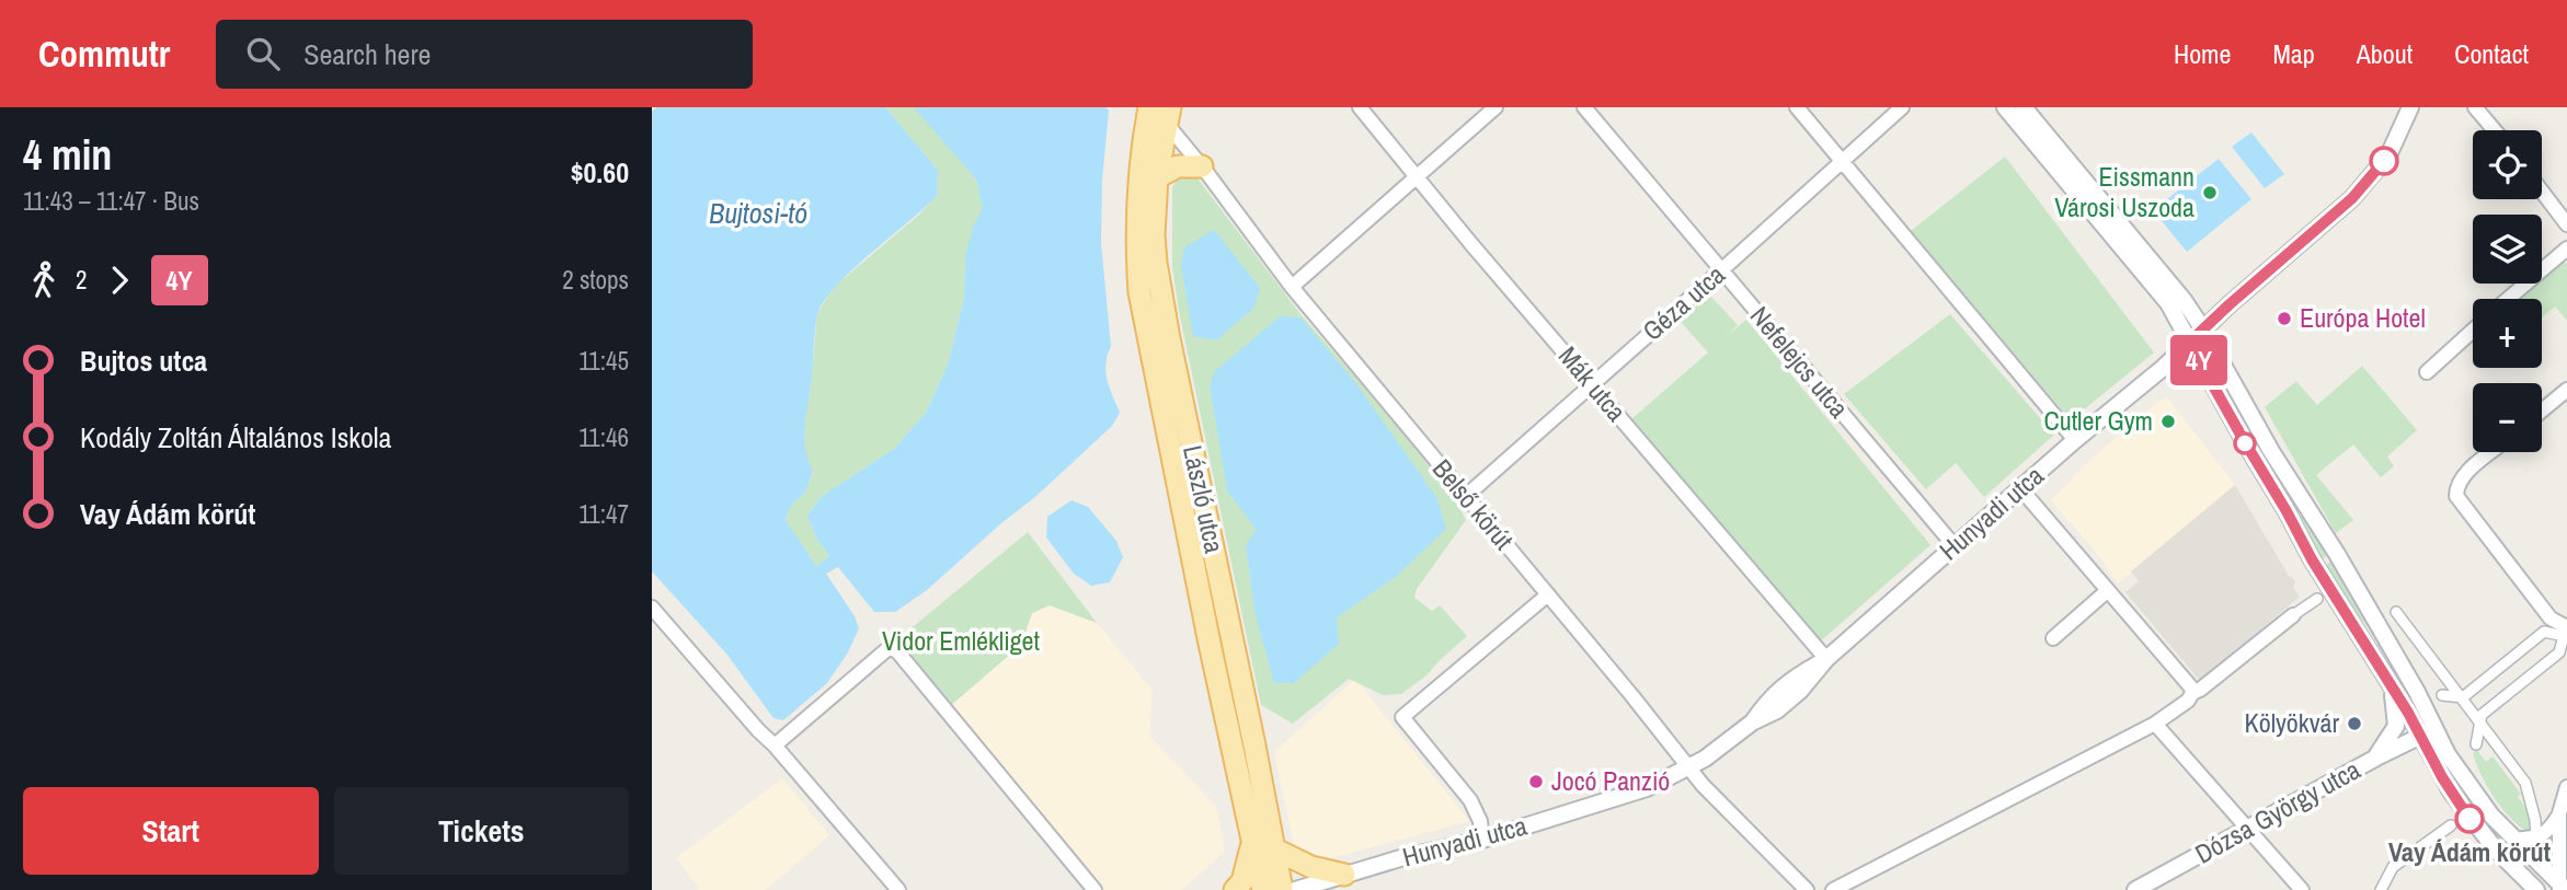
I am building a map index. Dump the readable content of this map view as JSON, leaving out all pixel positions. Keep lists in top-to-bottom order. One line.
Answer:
{"streets":{"main road":["László utca"],"street":["Géza utca","Nefelejcs utca","Mák utca","Belső körút","Hunyadi utca","Dózsa György utca"]},"crossings":[["Géza utca","Nefelejcs utca"],["Géza utca","Mák utca"],["Géza utca","Belső körút"],["Nefelejcs utca","Hunyadi utca"],["Mák utca","Hunyadi utca"],["László utca","Belső körút"],["Belső körút","Hunyadi utca"]],"water":["Bujtosi-tó"],"parks":["Vidor Emlékliget"],"places":["Eissmann Városi Uszoda","Európa Hotel","Cutler Gym","Kölyökvár","Jocó Panzió","Vay Ádám körút"],"lines":["bus line 4Y"],"page":{"header":"Commutr","search":"Search here","nav":["Home","Map","About","Contact"],"heading":["4 min","11:43 – 11:47 · Bus","$0.60"],"on_map":"4Y","map_buttons":["+","−"],"legs":["2","4Y","2 stops"],"list":[{"name":"Bujtos utca","value":"11:45"},{"name":"Kodály Zoltán Általános Iskola","value":"11:46"},{"name":"Vay Ádám körút","value":"11:47"}],"buttons":["Start","Tickets"]}}
